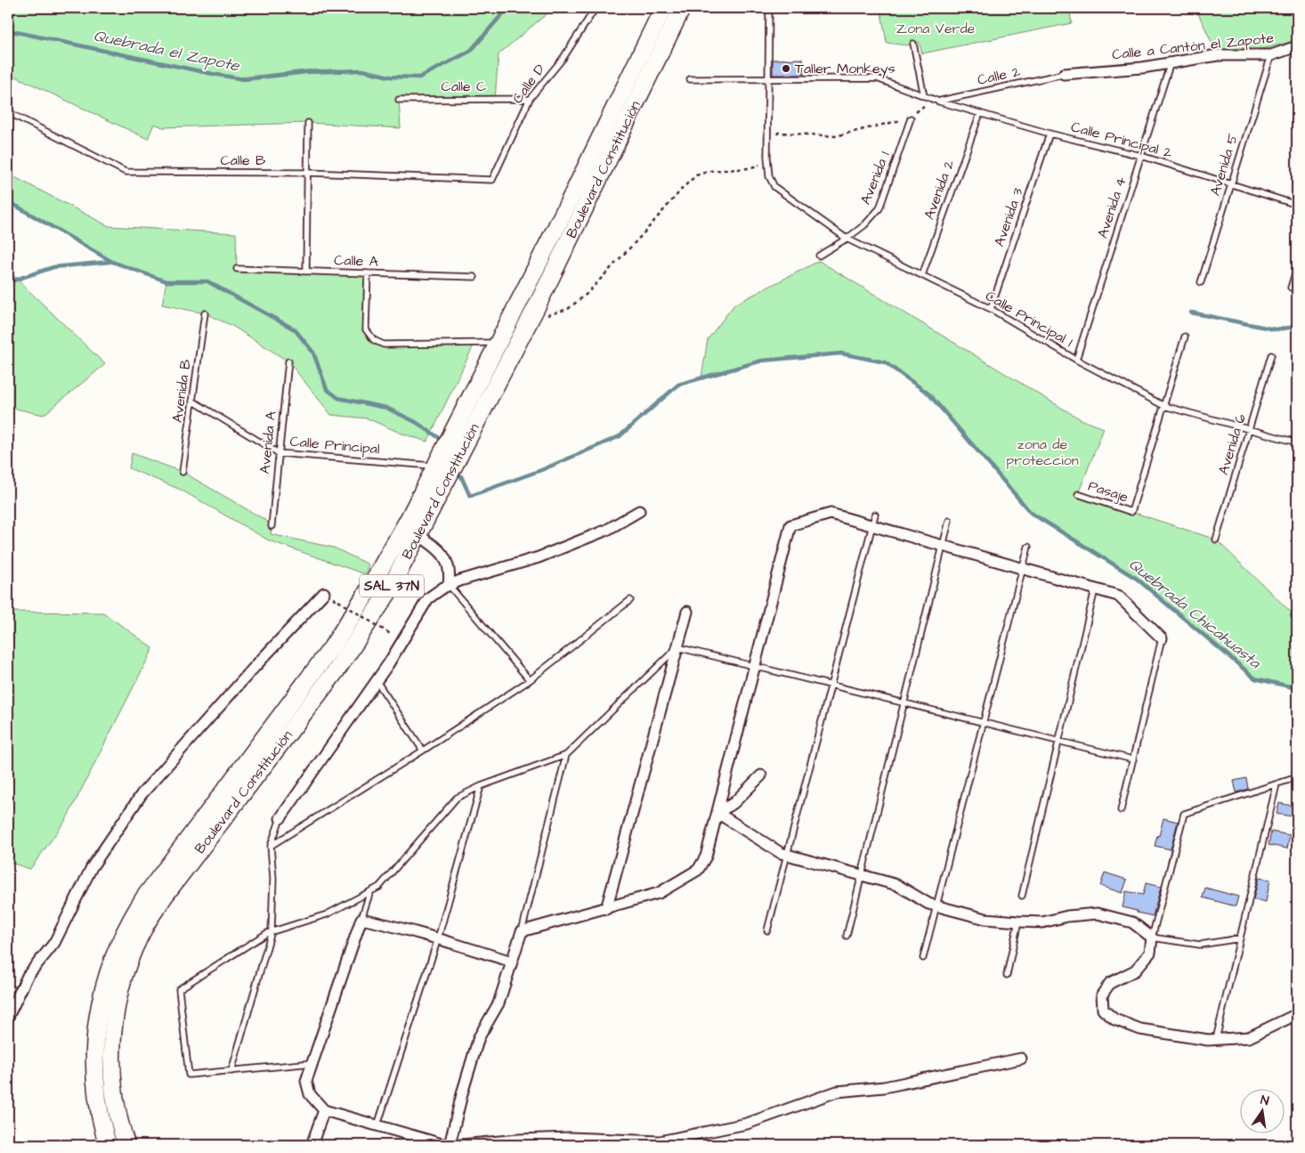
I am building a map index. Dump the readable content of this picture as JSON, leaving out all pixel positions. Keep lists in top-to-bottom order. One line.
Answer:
{"streets":{"highway":["Boulevard Constitución","SAL 37N"],"street":["Calle a Cantón el Zapote"],"lane":["Calle 2","Calle D","Calle C","Calle Principal 2","Calle B","Avenida 5","Avenida 1","Avenida 2","Avenida 4","Avenida 3","Calle A","Calle Principal 1","Avenida B","Avenida A","Avenida 6","Calle Principal","Pasaje"]},"crossings":[["Calle a Cantón el Zapote","Calle 2"],["Calle a Cantón el Zapote","Avenida 5"],["Calle a Cantón el Zapote","Avenida 4"],["Calle 2","Calle Principal 2"],["Calle D","Calle C"],["Calle D","Calle B"],["Calle Principal 2","Avenida 5"],["Calle Principal 2","Avenida 2"],["Calle Principal 2","Avenida 4"],["Calle Principal 2","Avenida 3"],["Boulevard Constitución","Calle Principal"],["Avenida 1","Calle Principal 1"],["Avenida 2","Calle Principal 1"],["Avenida 4","Calle Principal 1"],["Avenida 3","Calle Principal 1"],["Calle Principal 1","Avenida 6"],["Calle Principal 1","Pasaje"],["Avenida B","Calle Principal"],["Avenida A","Calle Principal"]],"water":["Quebrada el Zapote","Quebrada Chicahuasta"],"parks":["Zona Verde","zona de proteccion"],"places":["Taller Monkeys"],"north":"top"}
